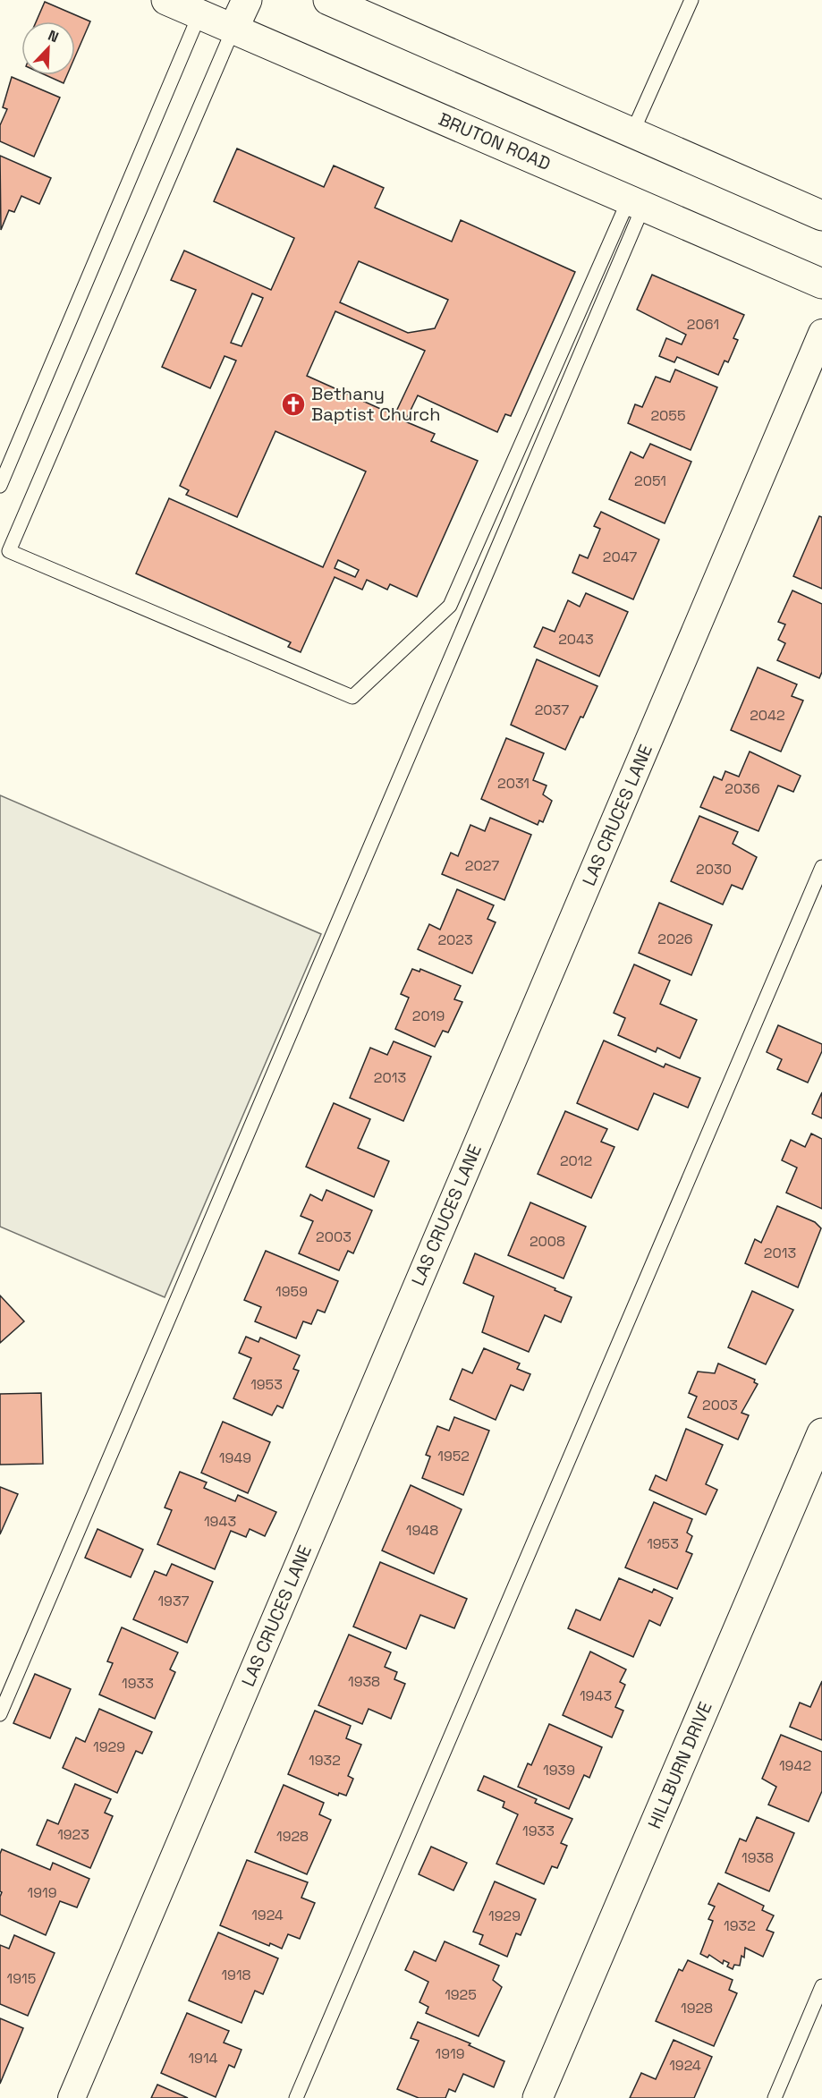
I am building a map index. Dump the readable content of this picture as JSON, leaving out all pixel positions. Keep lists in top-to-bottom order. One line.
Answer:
{"streets":{"main road":["BRUTON ROAD","HILLBURN DRIVE"],"street":["LAS CRUCES LANE"]},"places":{"church":["Bethany Baptist Church"]},"house_numbers":["2061","2055","2051","2047","2043","2037","2042","2031","2036","2027","2030","2026","2023","2019","2013","2012","2003","2008","2013","1959","1953","2003","1952","1949","1943","1948","1953","1937","1938","1933","1943","1929","1932","1942","1939","1933","1923","1928","1938","1919","1924","1929","1932","1918","1915","1925","1928","1919","1914","1924"],"north":"top right"}
